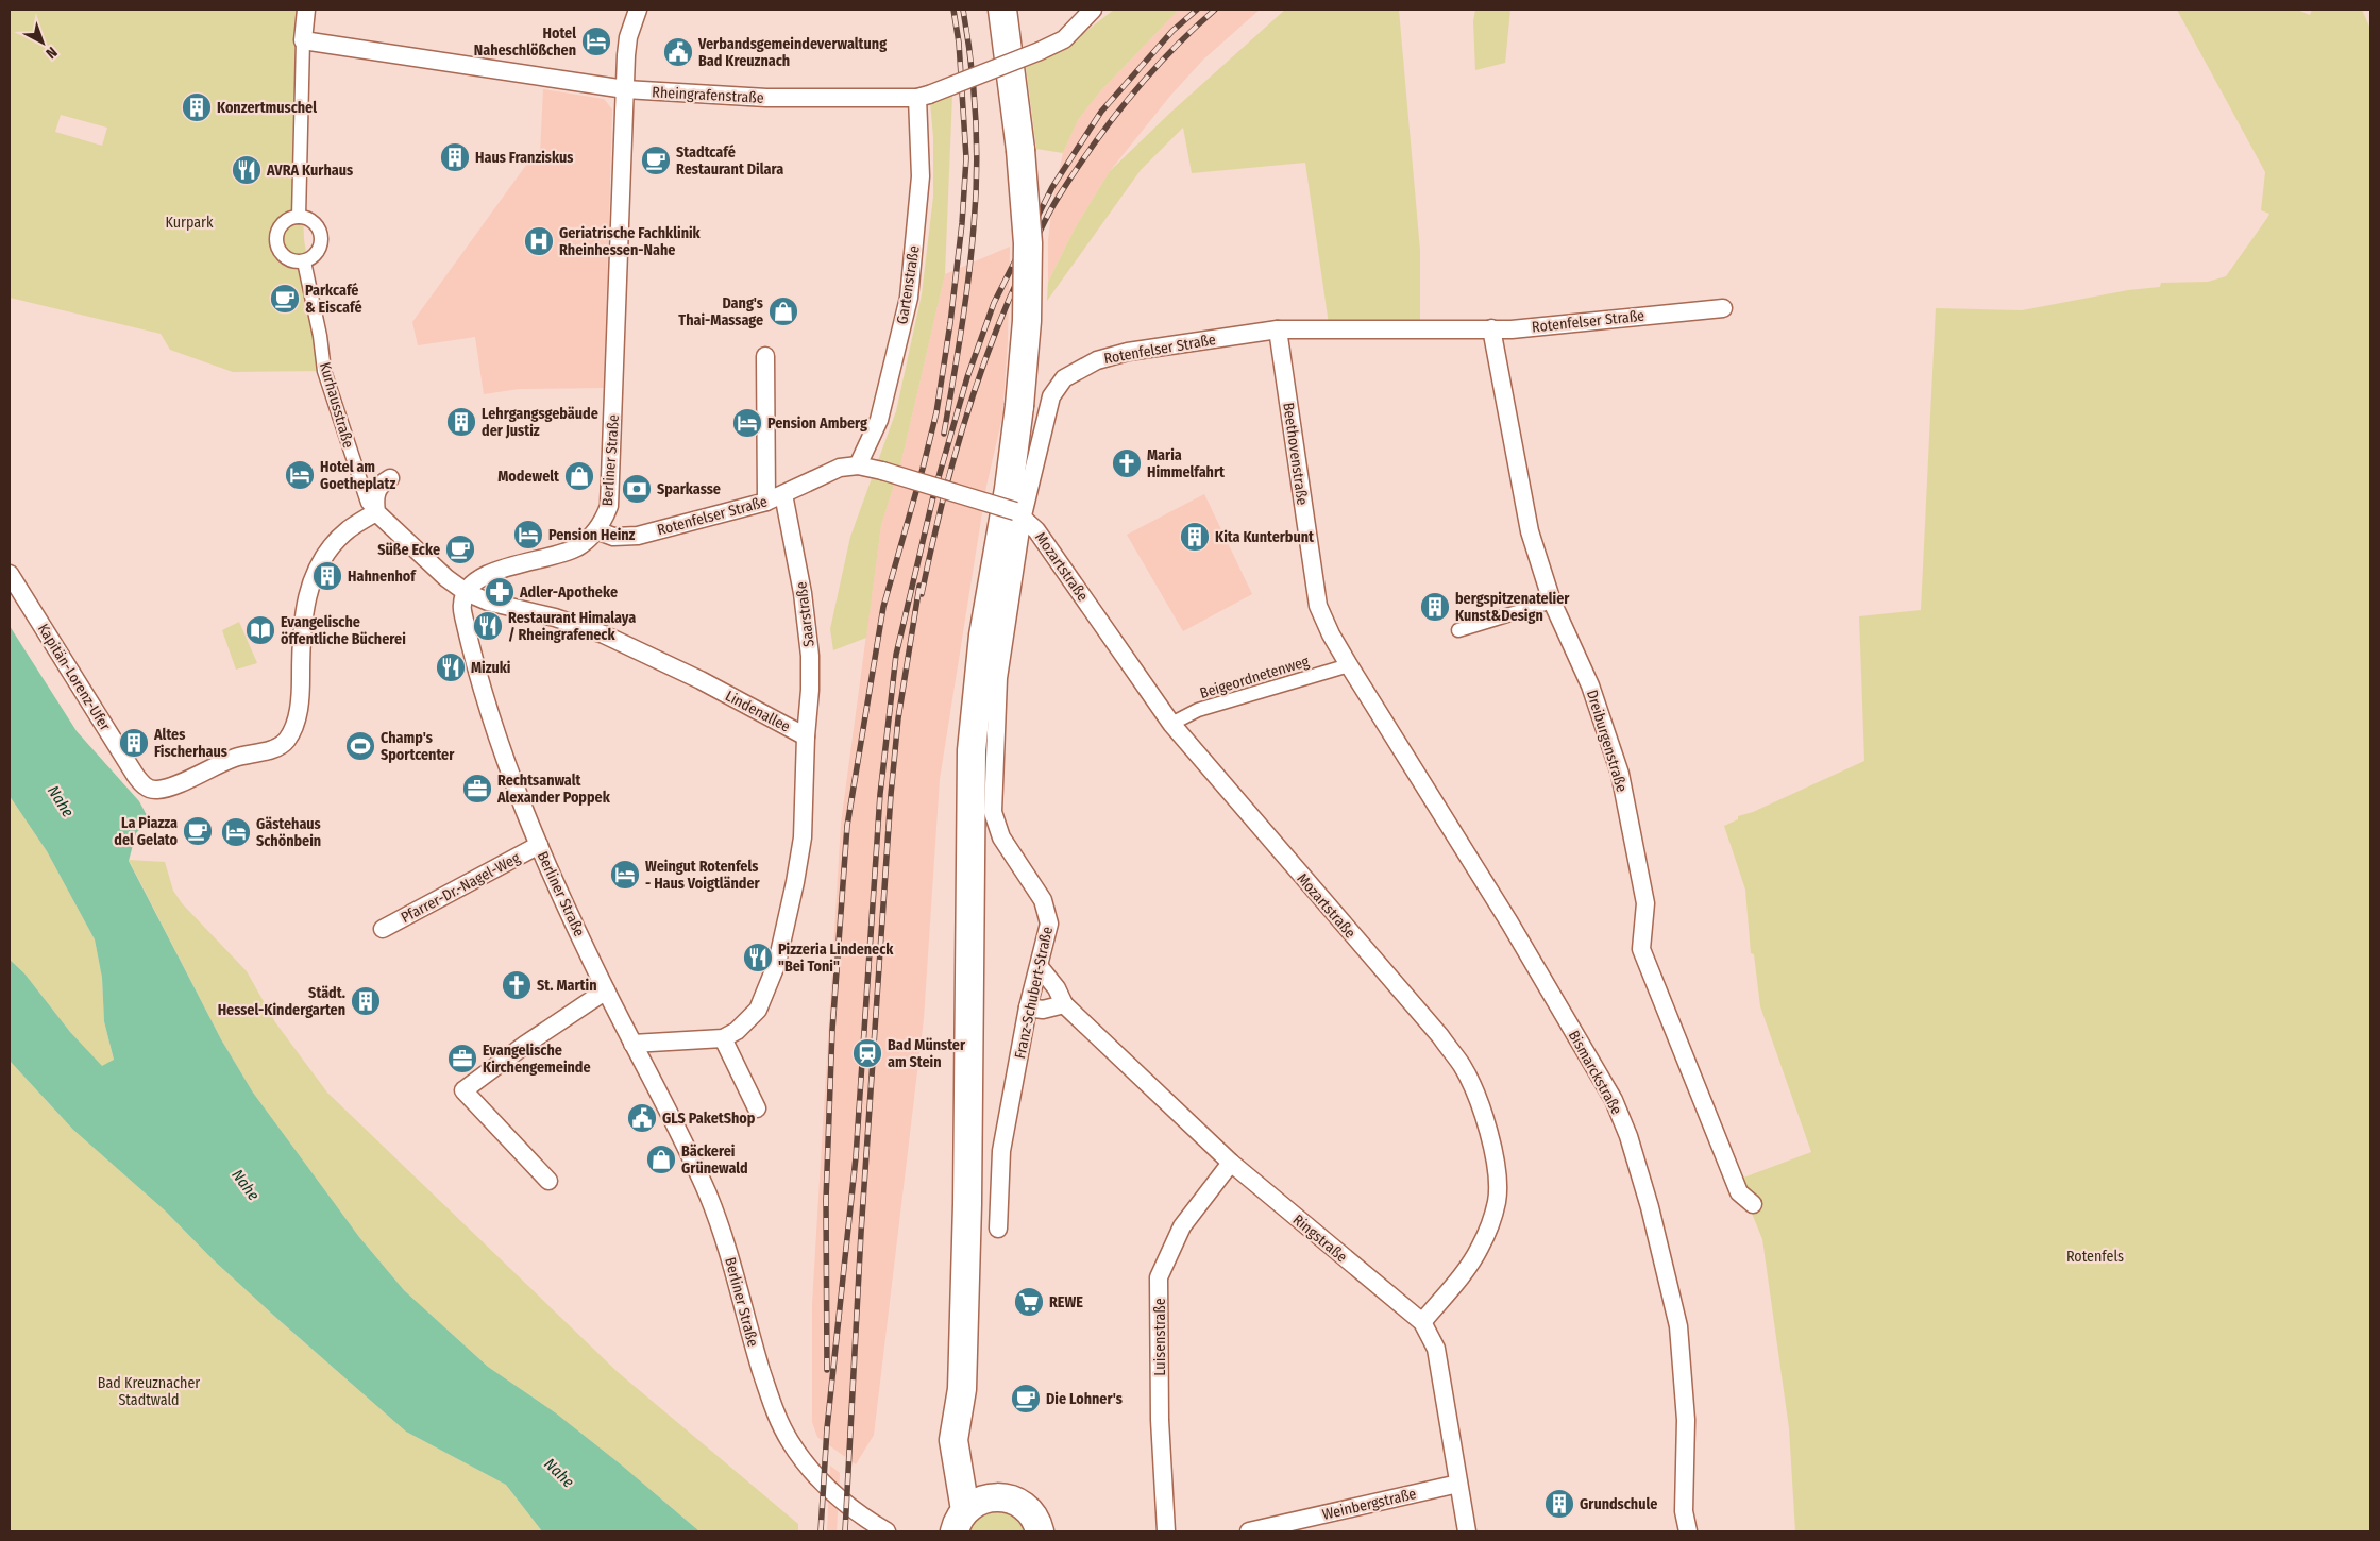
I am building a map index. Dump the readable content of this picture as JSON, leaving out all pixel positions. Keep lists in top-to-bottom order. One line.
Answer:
{"streets":{"street":["Rheingrafenstraße","Gartenstraße","Rotenfelser Straße","Kurhausstraße","Beethovenstraße","Berliner Straße","Mozartstraße","Saarstraße","Kapitän-Lorenz-Ufer","Beigeordnetenweg","Lindenallee","Dreiburgenstraße","Pfarrer-Dr.-Nagel-Weg","Franz-Schubert-Straße","Bismarckstraße","Ringstraße","Luisenstraße","Weinbergstraße"]},"crossings":[["Rheingrafenstraße","Gartenstraße"],["Rheingrafenstraße","Berliner Straße"],["Gartenstraße","Rotenfelser Straße"],["Rotenfelser Straße","Beethovenstraße"],["Rotenfelser Straße","Berliner Straße"],["Rotenfelser Straße","Mozartstraße"],["Rotenfelser Straße","Saarstraße"],["Rotenfelser Straße","Dreiburgenstraße"],["Rotenfelser Straße","Franz-Schubert-Straße"],["Kurhausstraße","Berliner Straße"],["Kurhausstraße","Kapitän-Lorenz-Ufer"],["Kurhausstraße","Lindenallee"],["Beethovenstraße","Beigeordnetenweg"],["Beethovenstraße","Bismarckstraße"],["Berliner Straße","Lindenallee"],["Berliner Straße","Pfarrer-Dr.-Nagel-Weg"],["Mozartstraße","Beigeordnetenweg"],["Mozartstraße","Franz-Schubert-Straße"],["Mozartstraße","Ringstraße"],["Saarstraße","Lindenallee"],["Beigeordnetenweg","Bismarckstraße"],["Franz-Schubert-Straße","Ringstraße"],["Ringstraße","Luisenstraße"],["Ringstraße","Weinbergstraße"]],"water":["Nahe"],"parks":["Kurpark","Rotenfels","Bad Kreuznacher Stadtwald"],"places":{"hotel":["Hotel Naheschlößchen","Pension Amberg","Hotel am Goetheplatz","Pension Heinz","Gästehaus Schönbein","Weingut Rotenfels - Haus Voigtländer"],"public building":["Verbandsgemeindeverwaltung Bad Kreuznach","GLS PaketShop"],"building":["Konzertmuschel","Haus Franziskus","Lehrgangsgebäude der Justiz","Kita Kunterbunt","Hahnenhof","bergspitzenatelier Kunst&Design","Altes Fischerhaus","Städt. Hessel-Kindergarten","Grundschule"],"cafe":["Stadtcafé Restaurant Dilara","Parkcafé & Eiscafé","Süße Ecke","La Piazza del Gelato","Die Lohner's"],"restaurant":["AVRA Kurhaus","Restaurant Himalaya / Rheingrafeneck","Mizuki","Pizzeria Lindeneck \"Bei Toni\""],"hospital":["Geriatrische Fachklinik Rheinhessen-Nahe"],"shop":["Dang's Thai-Massage","Modewelt","Bäckerei Grünewald"],"church":["Maria Himmelfahrt","St. Martin"],"bank":["Sparkasse"],"pharmacy":["Adler-Apotheke"],"library":["Evangelische öffentliche Bücherei"],"sports":["Champ's Sportcenter"],"office":["Rechtsanwalt Alexander Poppek","Evangelische Kirchengemeinde"],"station":["Bad Münster am Stein"],"supermarket":["REWE"]},"north":"bottom right"}
